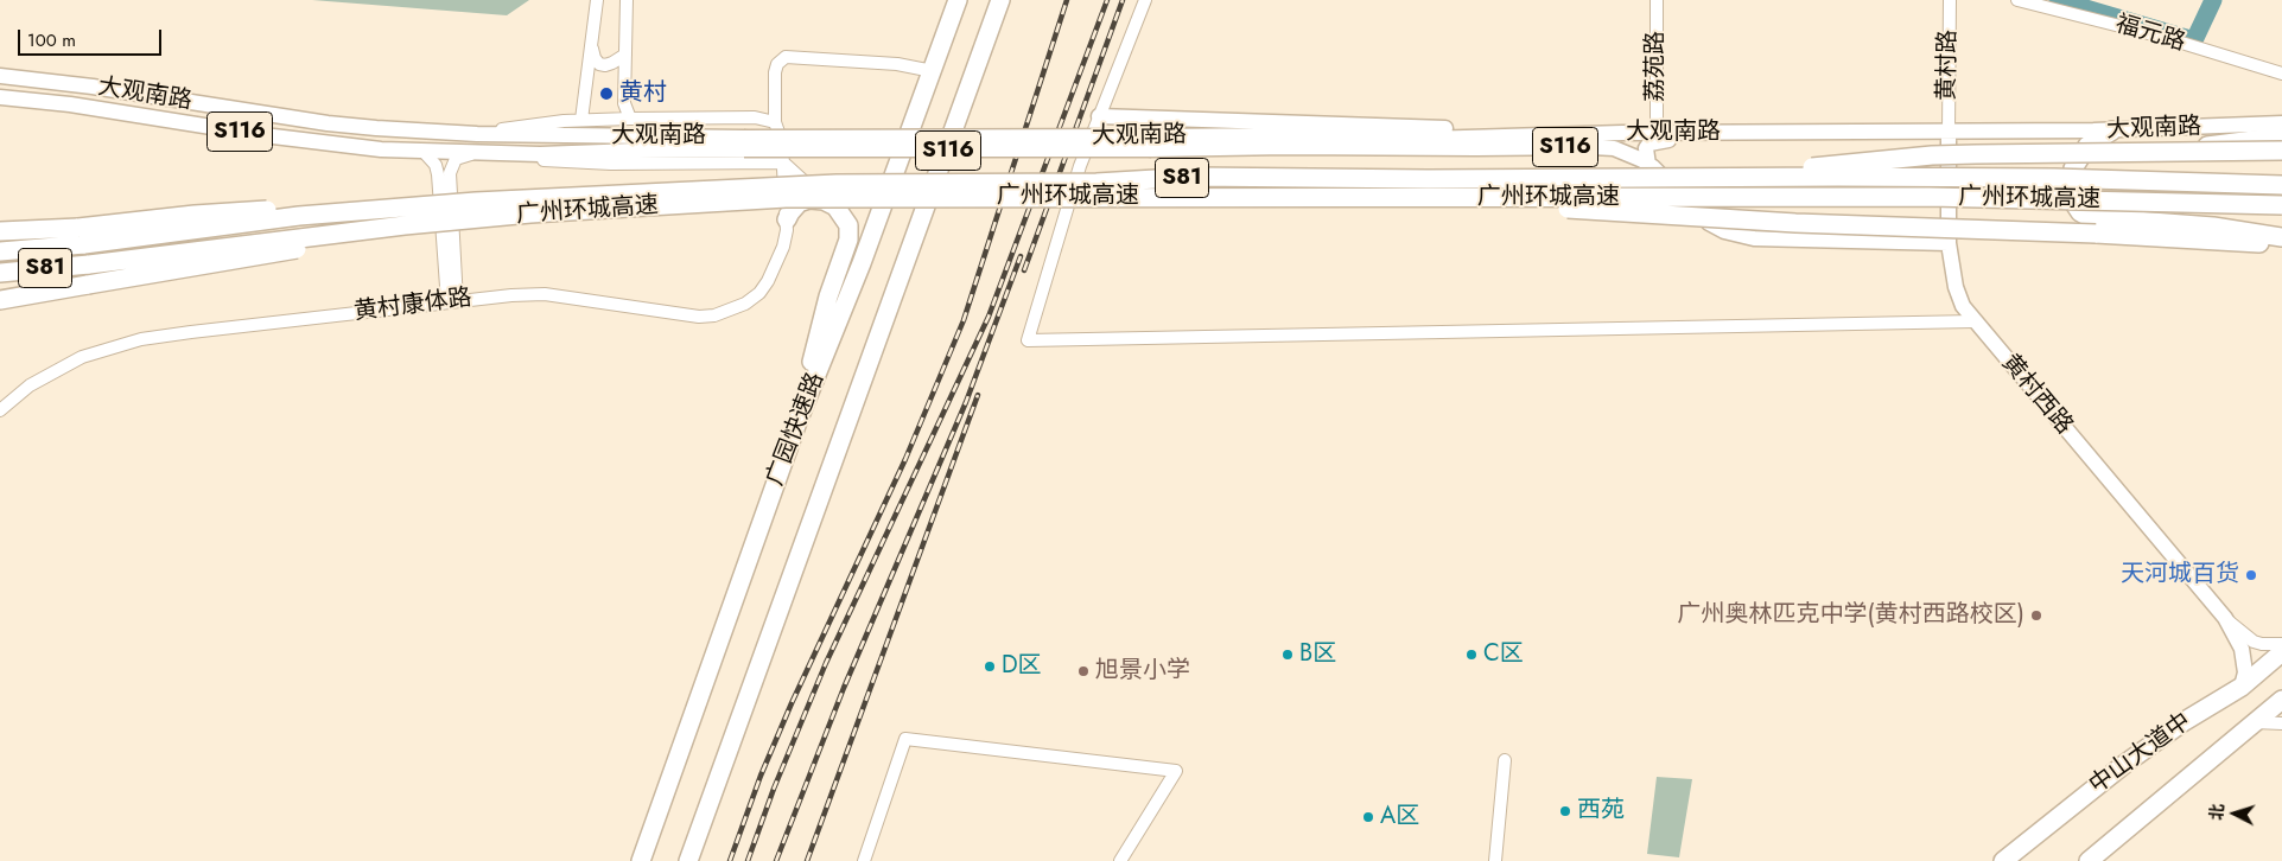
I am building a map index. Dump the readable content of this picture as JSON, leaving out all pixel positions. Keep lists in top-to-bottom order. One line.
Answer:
{"streets":{"highway":["S81","广州环城高速","广园快速路","中山大道中"],"main road":["大观南路","S116","黄村西路"],"street":["福元路","黄村路","荔苑路","黄村康体路"]},"crossings":[["黄村路","大观南路"],["黄村路","黄村西路"],["荔苑路","大观南路"],["大观南路","黄村西路"],["S81","广州环城高速"],["黄村康体路","广园快速路"],["黄村西路","中山大道中"]],"places":["黄村","天河城百货","广州奥林匹克中学(黄村西路校区)","B区","C区","D区","旭景小学","西苑","A区"],"scale_bar":"100 m","north":"left"}
